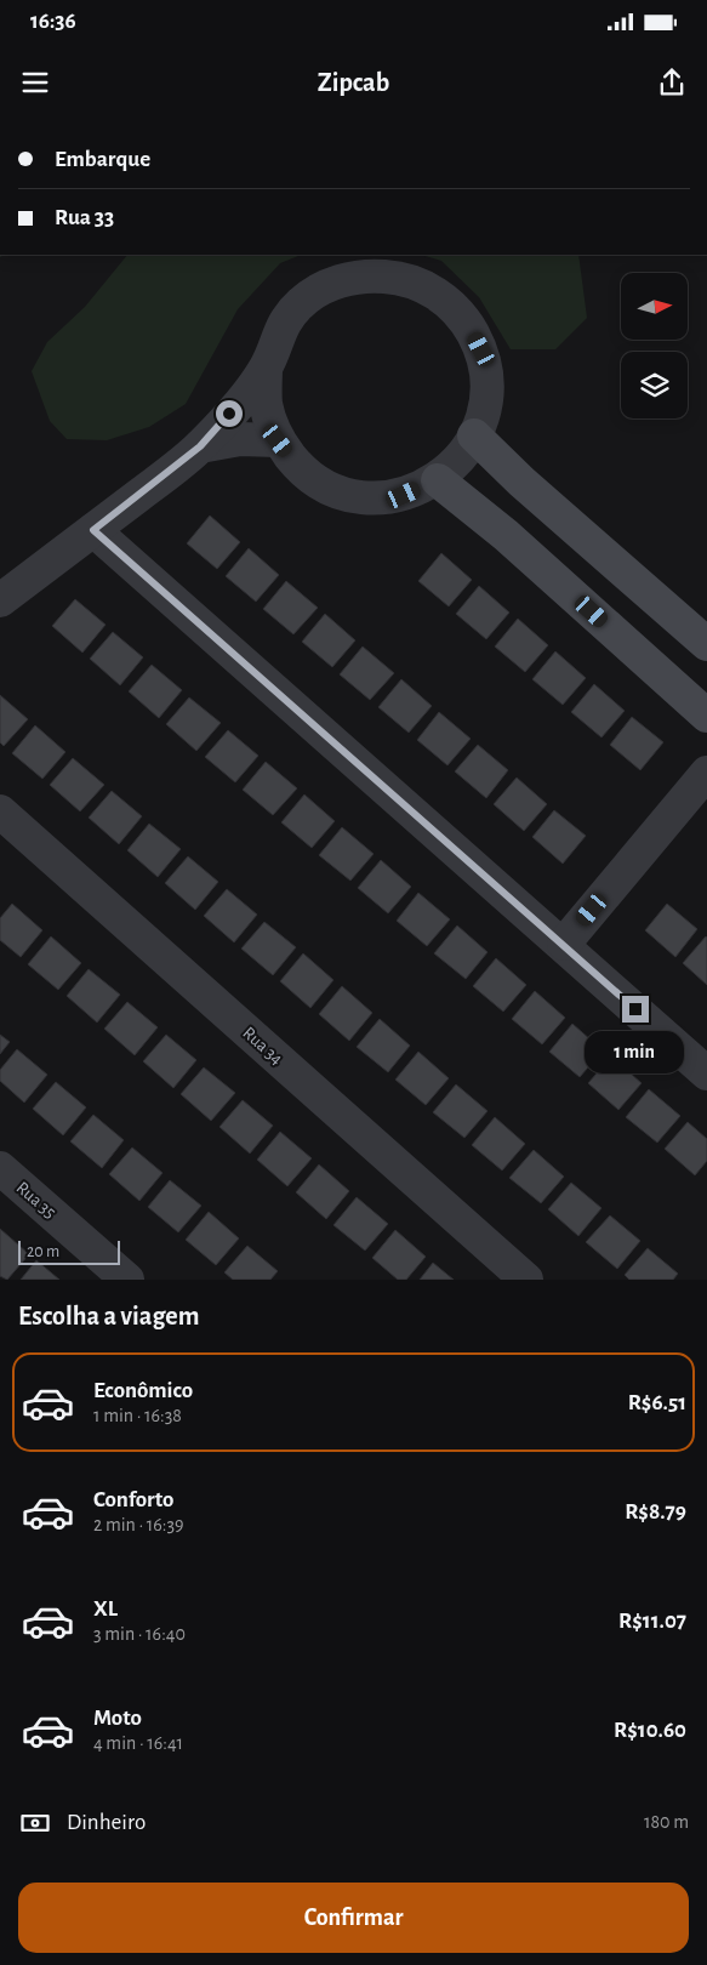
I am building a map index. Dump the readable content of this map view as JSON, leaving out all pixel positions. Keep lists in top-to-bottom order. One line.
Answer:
{"streets":{"street":["Rua 34","Rua 35"]},"scale_bar":"20 m","north":"right","page":{"status":"16:36","header":"Zipcab","banner":["Embarque","Rua 33"],"bubble":"1 min","scale":"20 m","heading":"Escolha a viagem","list":[{"name":"Econômico","note":"1 min · 16:38","value":"R$6.51"},{"name":"Conforto","note":"2 min · 16:39","value":"R$8.79"},{"name":"XL","note":"3 min · 16:40","value":"R$11.07"},{"name":"Moto","note":"4 min · 16:41","value":"R$10.60"}],"pay":["Dinheiro","180 m"],"buttons":"Confirmar"}}
